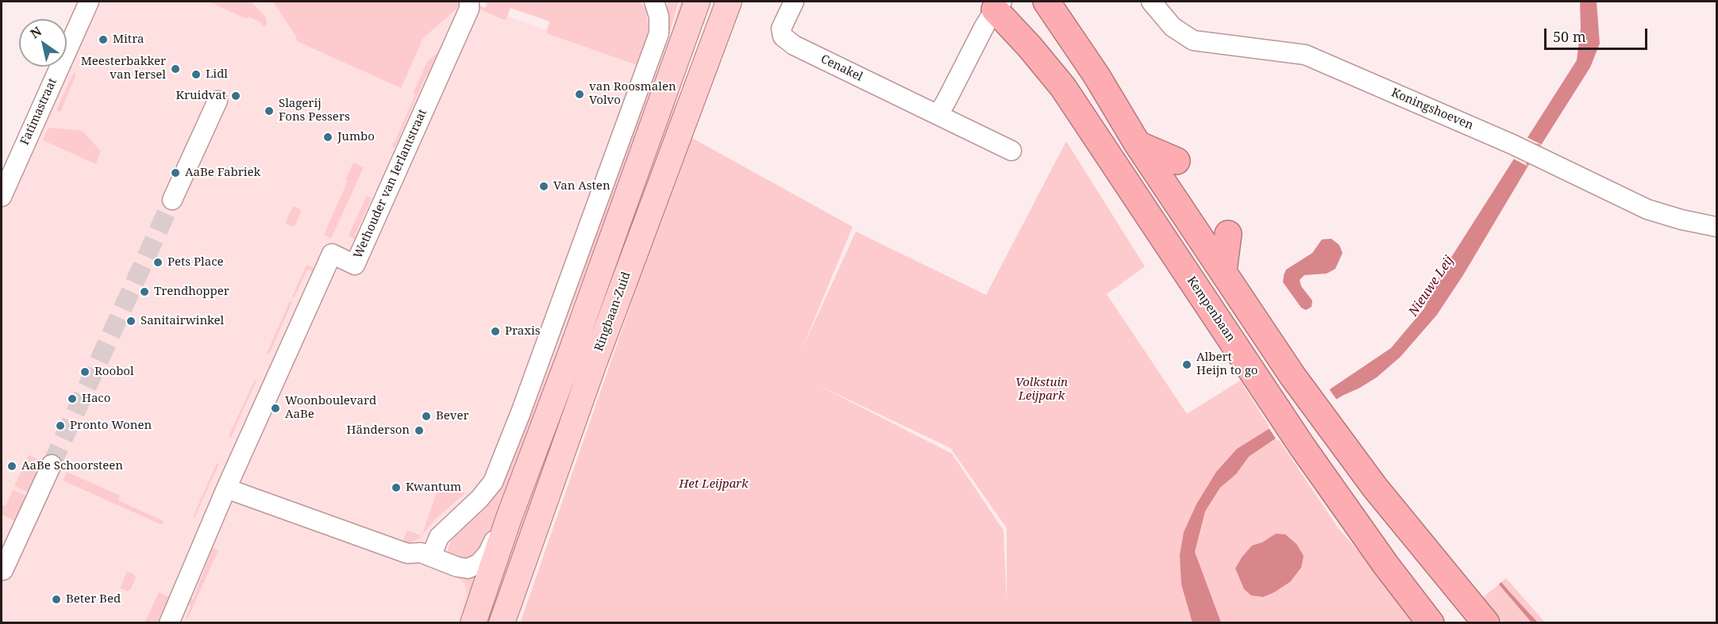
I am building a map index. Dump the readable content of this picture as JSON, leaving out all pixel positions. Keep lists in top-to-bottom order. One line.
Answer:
{"streets":{"highway":["Kempenbaan"],"main road":["Ringbaan-Zuid"],"street":["Cenakel","Koningshoeven","Fatimastraat","Wethouder van Ierlantstraat"]},"water":["Nieuwe Leij"],"parks":["Volkstuin Leijpark","Het Leijpark"],"places":["Mitra","Meesterbakker van Iersel","Lidl","van Roosmalen Volvo","Kruidvat","Slagerij Fons Pessers","Jumbo","AaBe Fabriek","Van Asten","Pets Place","Trendhopper","Sanitairwinkel","Praxis","Albert Heijn to go","Roobol","Haco","Woonboulevard AaBe","Bever","Pronto Wonen","Händerson","AaBe Schoorsteen","Kwantum","Beter Bed"],"scale_bar":"50 m","north":"top left"}
